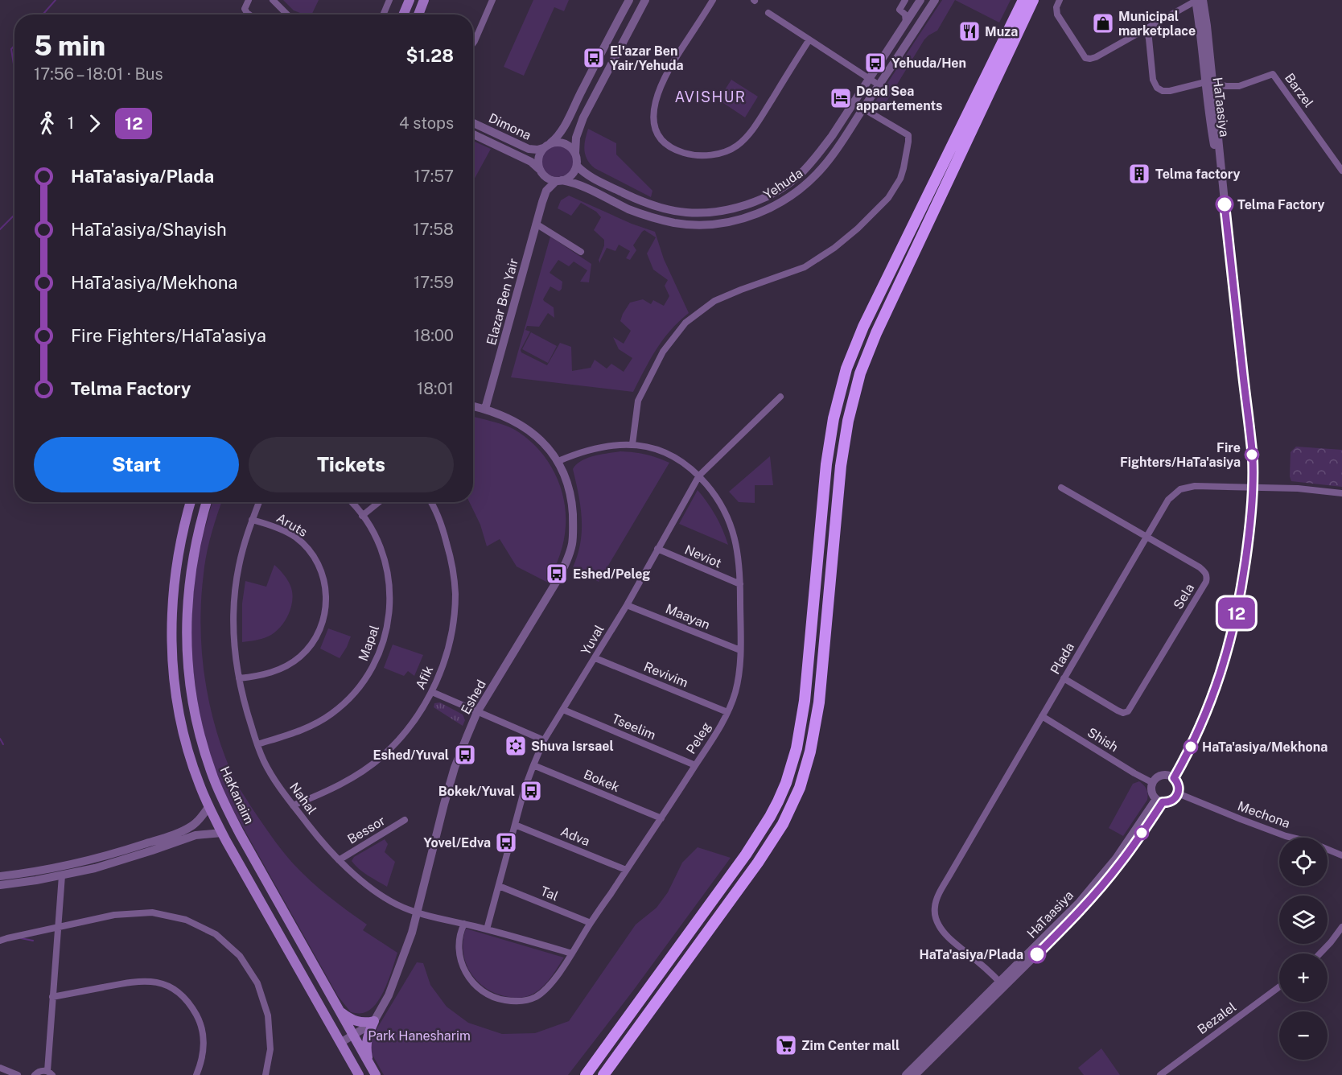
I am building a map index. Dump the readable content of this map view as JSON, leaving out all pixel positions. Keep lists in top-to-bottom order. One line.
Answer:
{"streets":{"main road":["HaKanaim"],"street":["Barzel","HaTaasiya","Dimona","Yehuda","Elazar Ben Yair","Aruts","Neviot","Sela","Maayan","Yuval","Mapal","Plada","Revivim","Afik","Eshed","Tseelim","Peleg","Shish","Bokek","Nahal","Mechona","Bessor","Adva","Tal","Bezalel"]},"crossings":[["Barzel","HaTaasiya"],["HaTaasiya","Plada"],["HaTaasiya","Shish"],["HaTaasiya","Mechona"],["Dimona","Yehuda"],["Dimona","Elazar Ben Yair"],["Yehuda","Elazar Ben Yair"],["Elazar Ben Yair","Eshed"],["Aruts","Nahal"],["Neviot","Yuval"],["Neviot","Peleg"],["Sela","Plada"],["Maayan","Yuval"],["Maayan","Peleg"],["Yuval","Revivim"],["Yuval","Tseelim"],["Yuval","Peleg"],["Yuval","Bokek"],["Yuval","Nahal"],["Yuval","Adva"],["Yuval","Tal"],["Mapal","Nahal"],["Plada","Shish"],["Revivim","Peleg"],["Afik","Nahal"],["Eshed","Peleg"],["Eshed","HaKanaim"],["Eshed","Nahal"],["Tseelim","Peleg"],["Peleg","Bokek"],["Peleg","Nahal"],["Peleg","Adva"],["Peleg","Tal"],["Shish","Mechona"],["Nahal","Bessor"]],"districts":["AVISHUR"],"parks":["Park Hanesharim"],"places":{"shop":["Municipal marketplace"],"restaurant":["Muza"],"bus stop":["El'azar Ben Yair/Yehuda","Yehuda/Hen","Eshed/Peleg","Eshed/Yuval","Bokek/Yuval","Yovel/Edva"],"hotel":["Dead Sea appartements"],"building":["Telma factory"],"other":["Telma Factory","Fire Fighters/HaTa'asiya","HaTa'asiya/Mekhona","HaTa'asiya/Plada"],"synagogue":["Shuva Isrsael"],"supermarket":["Zim Center mall"]},"lines":["bus line 12"],"page":{"on_map":"12","heading":["5 min","17:56 – 18:01 · Bus","$1.28"],"legs":["1","12","4 stops"],"list":[{"name":"HaTa'asiya/Plada","value":"17:57"},{"name":"HaTa'asiya/Shayish","value":"17:58"},{"name":"HaTa'asiya/Mekhona","value":"17:59"},{"name":"Fire Fighters/HaTa'asiya","value":"18:00"},{"name":"Telma Factory","value":"18:01"}],"buttons":["Start","Tickets"],"map_buttons":["+","−"]}}
